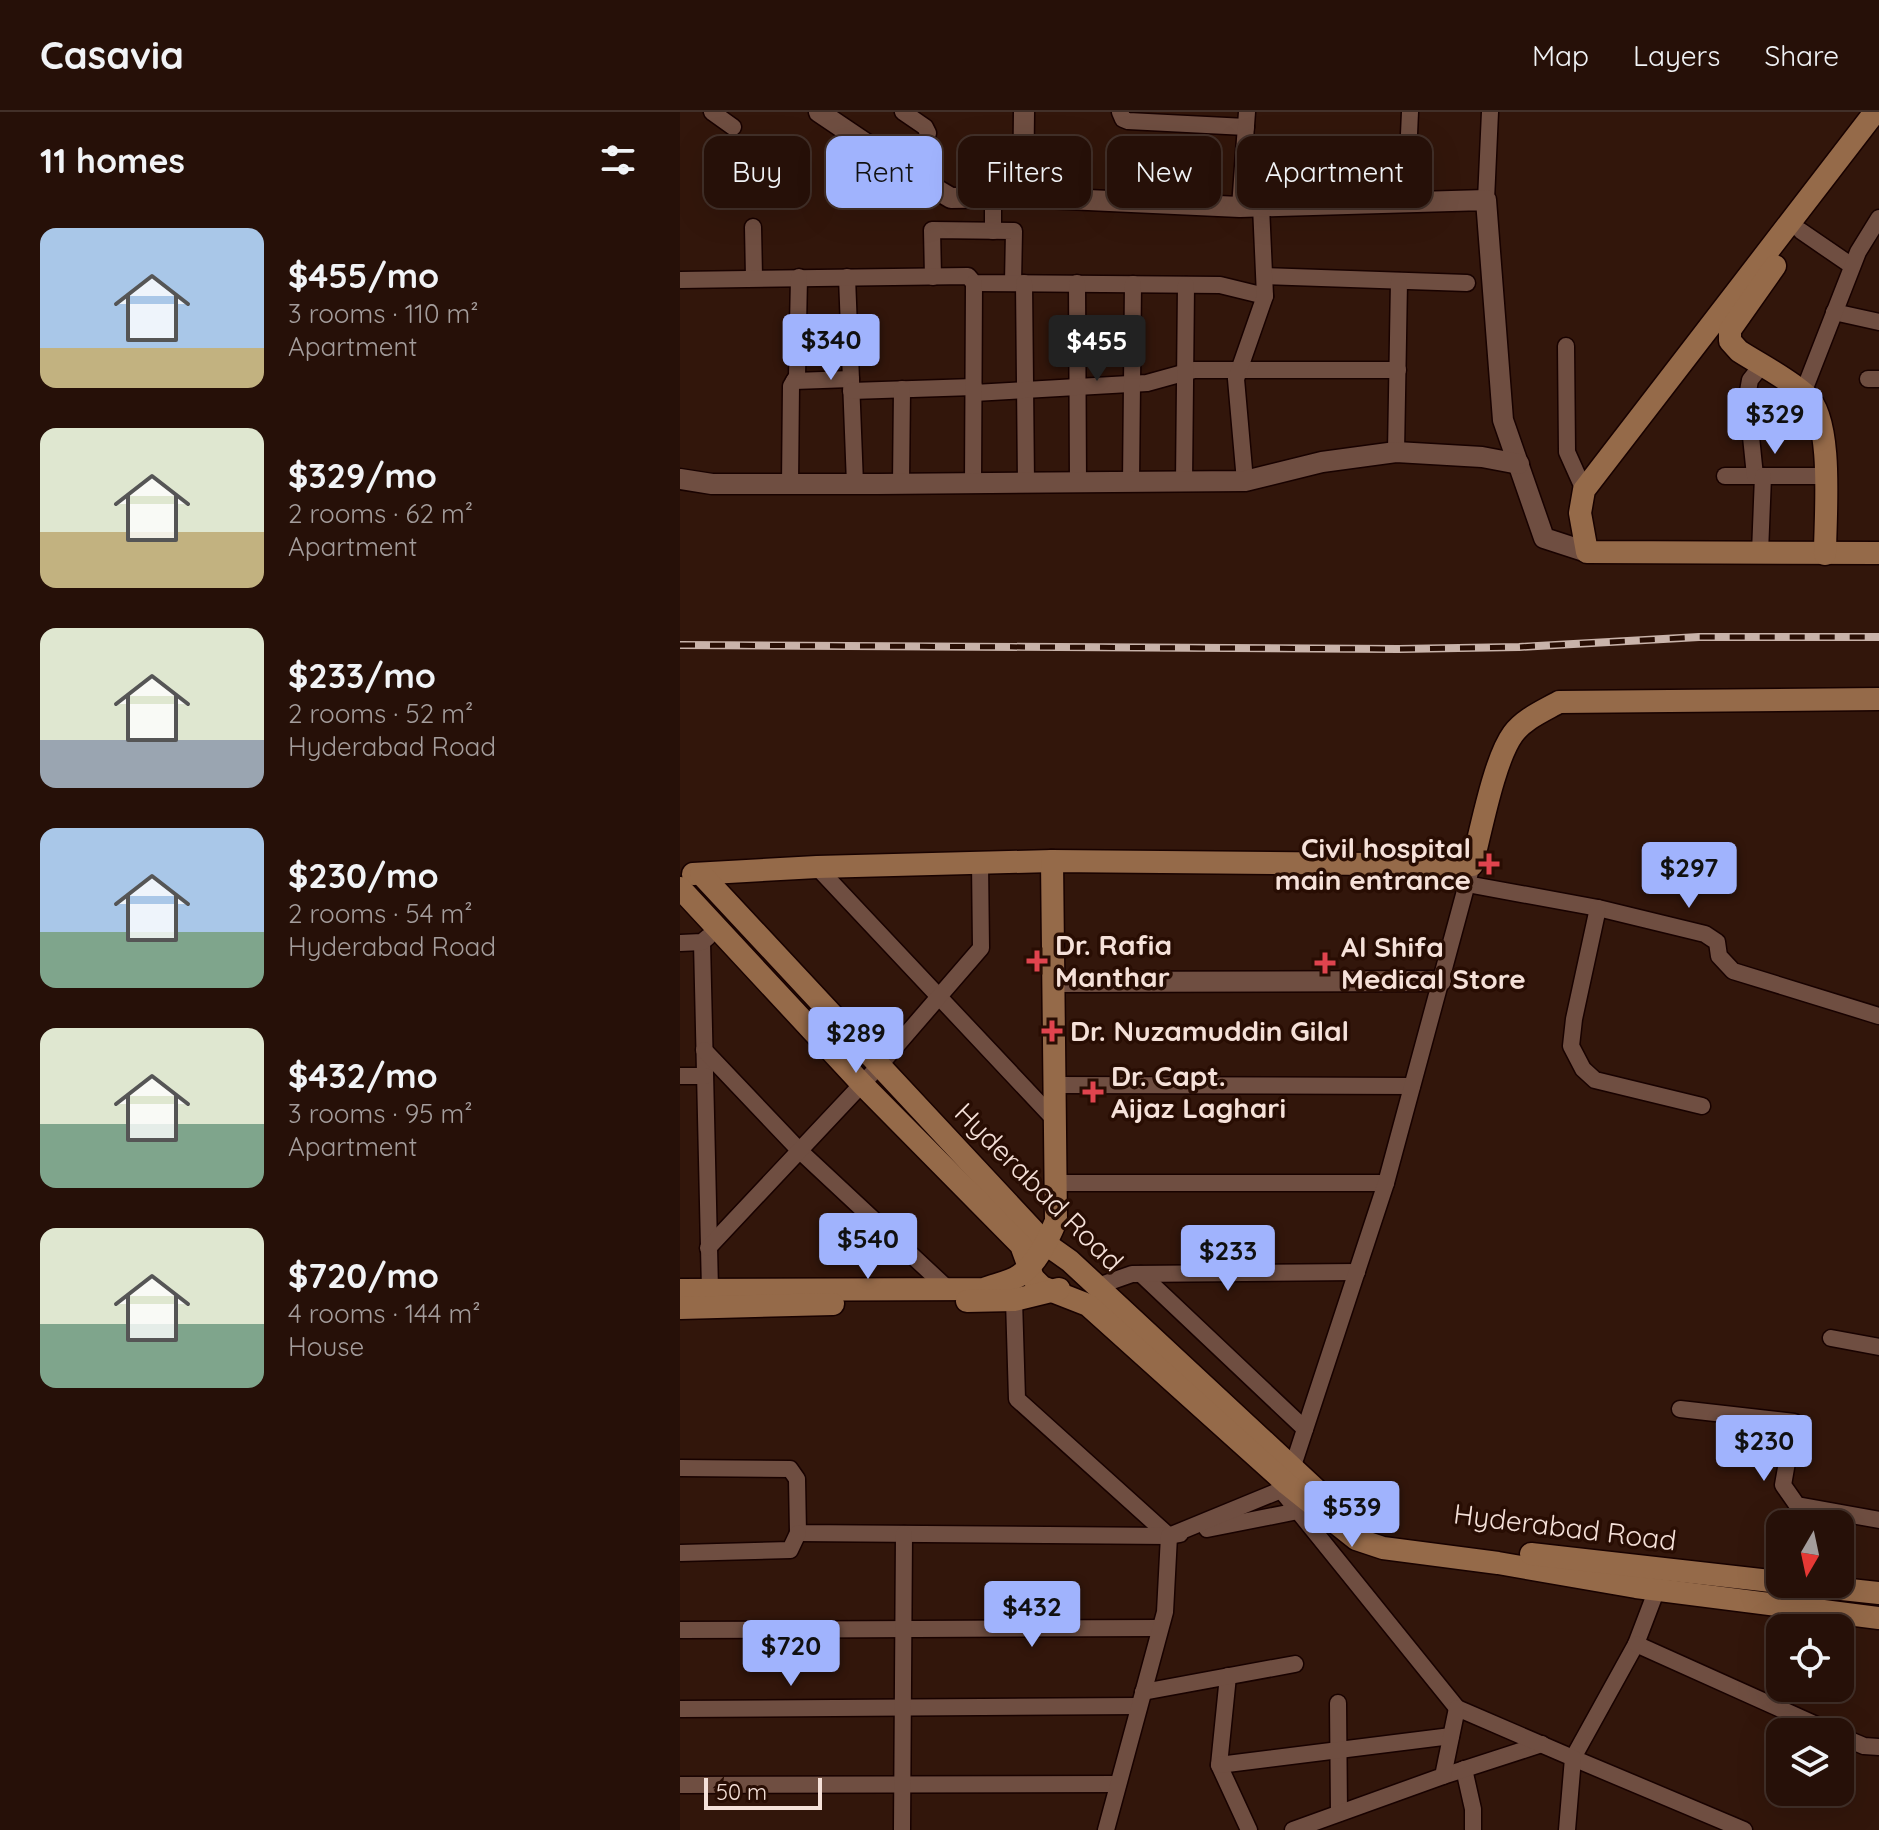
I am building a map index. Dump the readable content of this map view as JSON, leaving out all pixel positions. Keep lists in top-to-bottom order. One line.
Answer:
{"streets":{"main road":["Hyderabad Road"]},"places":{"health":["Civil hospital main entrance","Dr. Rafia Manthar","Al Shifa Medical Store","Dr. Nuzamuddin Gilal","Dr. Capt. Aijaz Laghari"]},"scale_bar":"50 m","north":"bottom","page":{"header":"Casavia","nav":["Map","Layers","Share"],"heading":"11 homes","chip":["Buy","Rent","Filters","New","Apartment"],"list":[{"name":"$455/mo","note":"3 rooms · 110 m² · Apartment"},{"name":"$329/mo","note":"2 rooms · 62 m² · Apartment"},{"name":"$233/mo","note":"2 rooms · 52 m² · Hyderabad Road"},{"name":"$230/mo","note":"2 rooms · 54 m² · Hyderabad Road"},{"name":"$432/mo","note":"3 rooms · 95 m² · Apartment"},{"name":"$720/mo","note":"4 rooms · 144 m² · House"}],"price":["$340","$455","$329","$297","$289","$540","$233","$230","$539","$432","$720"],"scale":"50 m"}}
